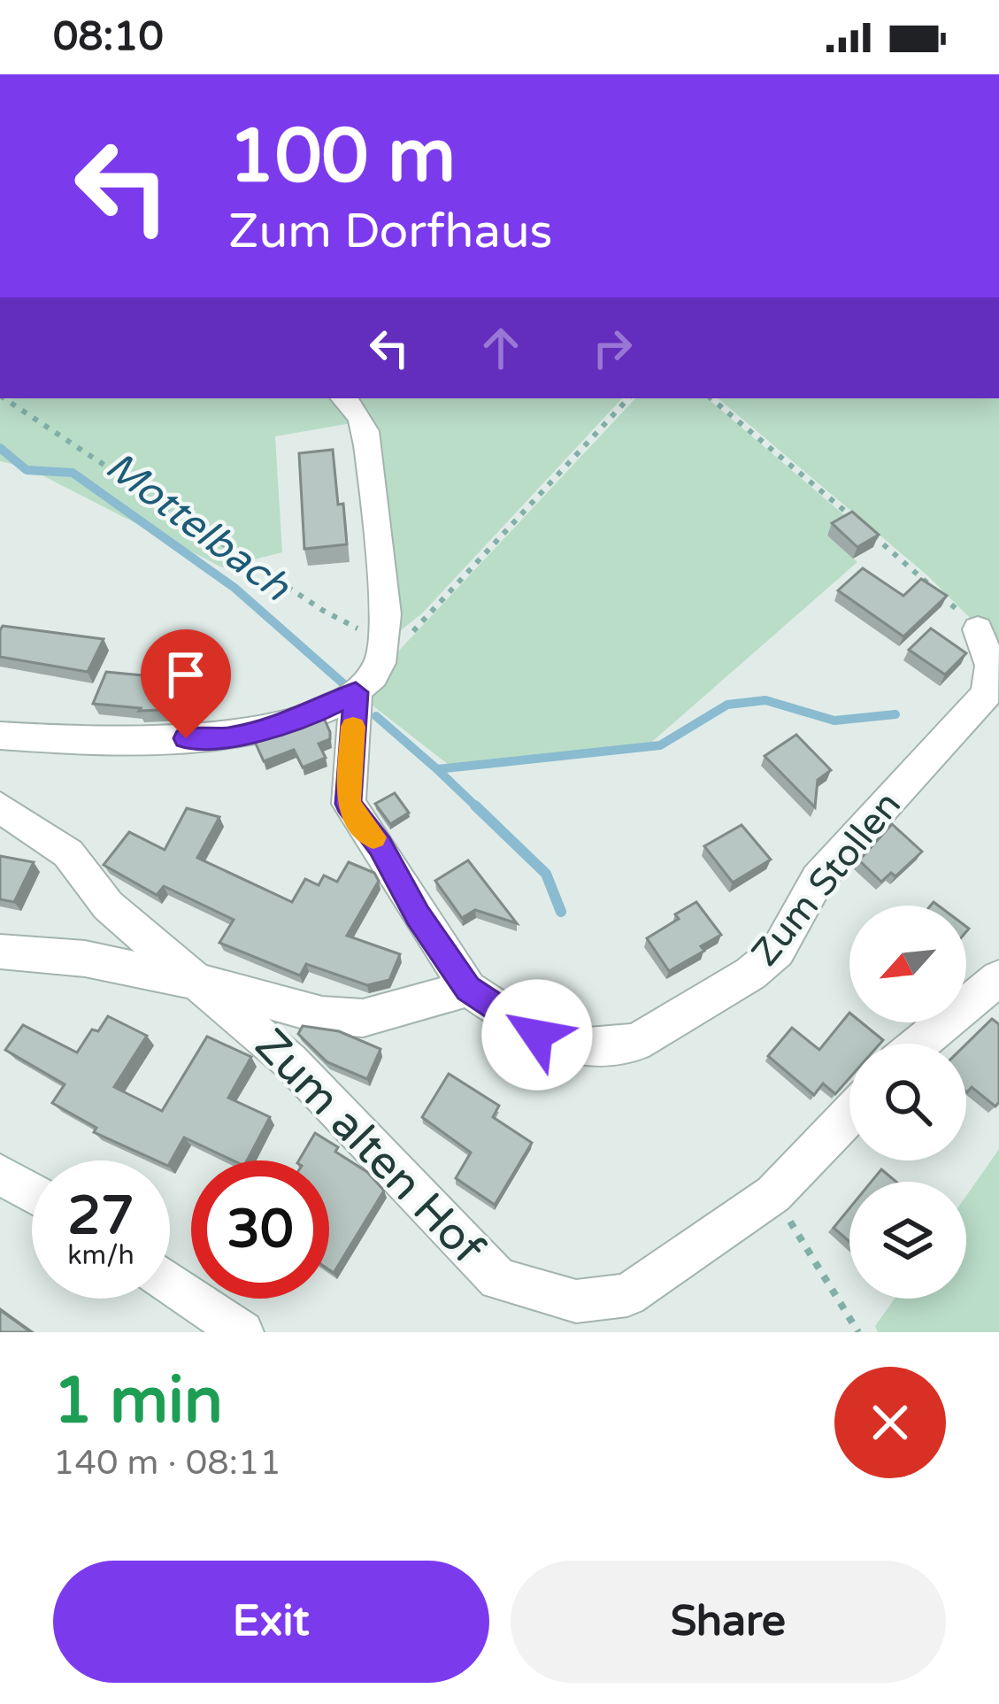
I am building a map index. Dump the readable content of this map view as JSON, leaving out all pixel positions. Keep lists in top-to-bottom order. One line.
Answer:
{"streets":{"street":["Zum Stollen","Zum alten Hof"]},"water":["Mottelbach"],"north":"bottom left","page":{"status":"08:10","turn":["100 m","Zum Dorfhaus"],"speed":"27 km/h","limit":"30","heading":["1 min","140 m · 08:11"],"buttons":["Exit","Share"]}}
